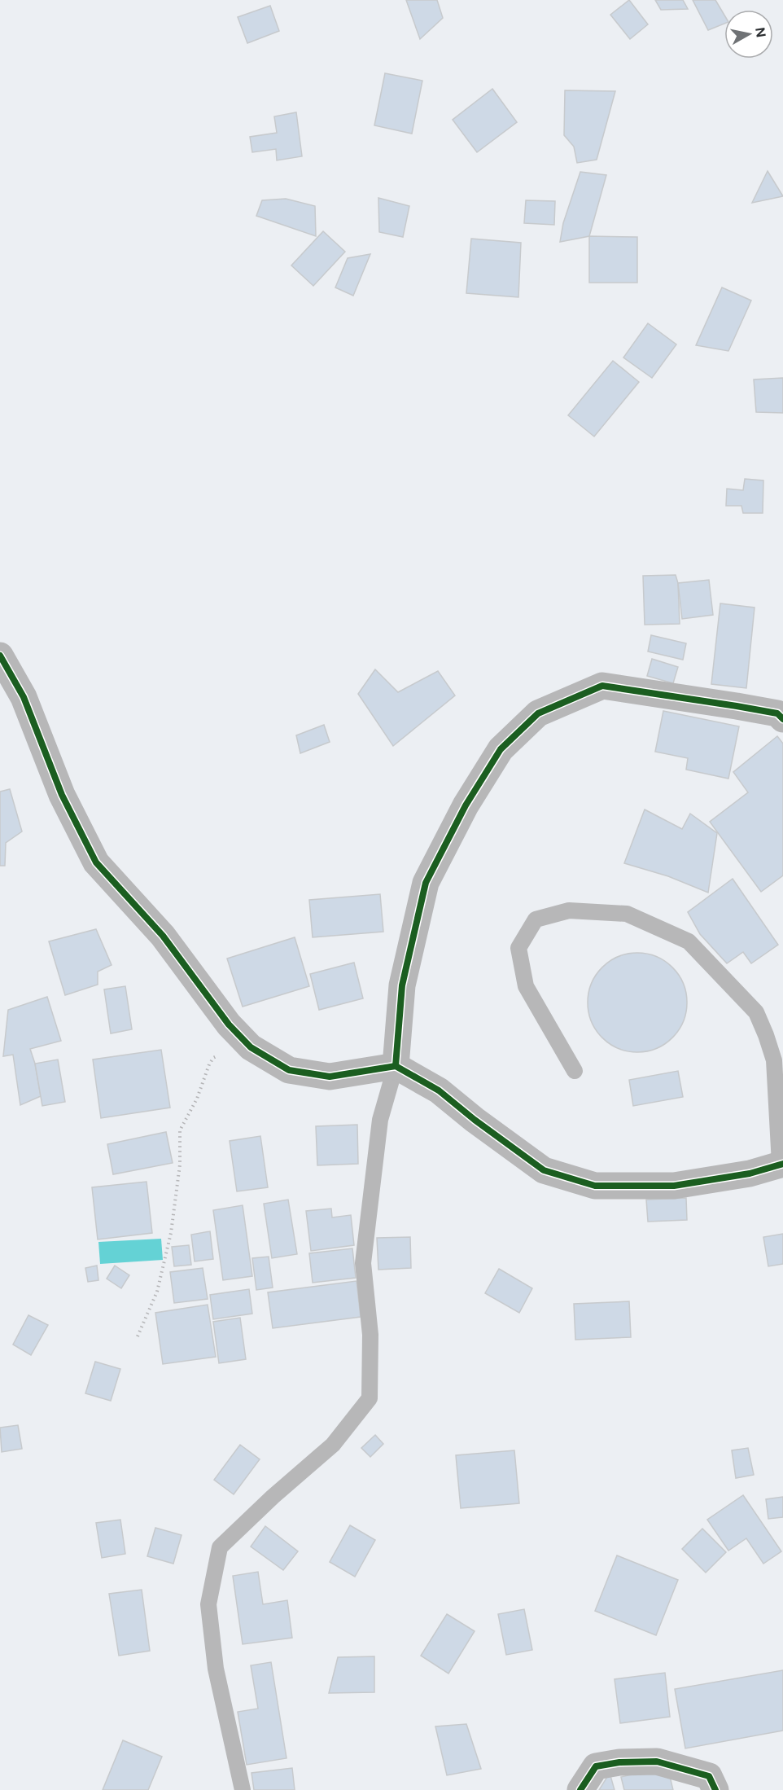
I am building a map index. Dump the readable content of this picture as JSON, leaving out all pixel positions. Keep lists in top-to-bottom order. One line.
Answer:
{"north":"right"}
